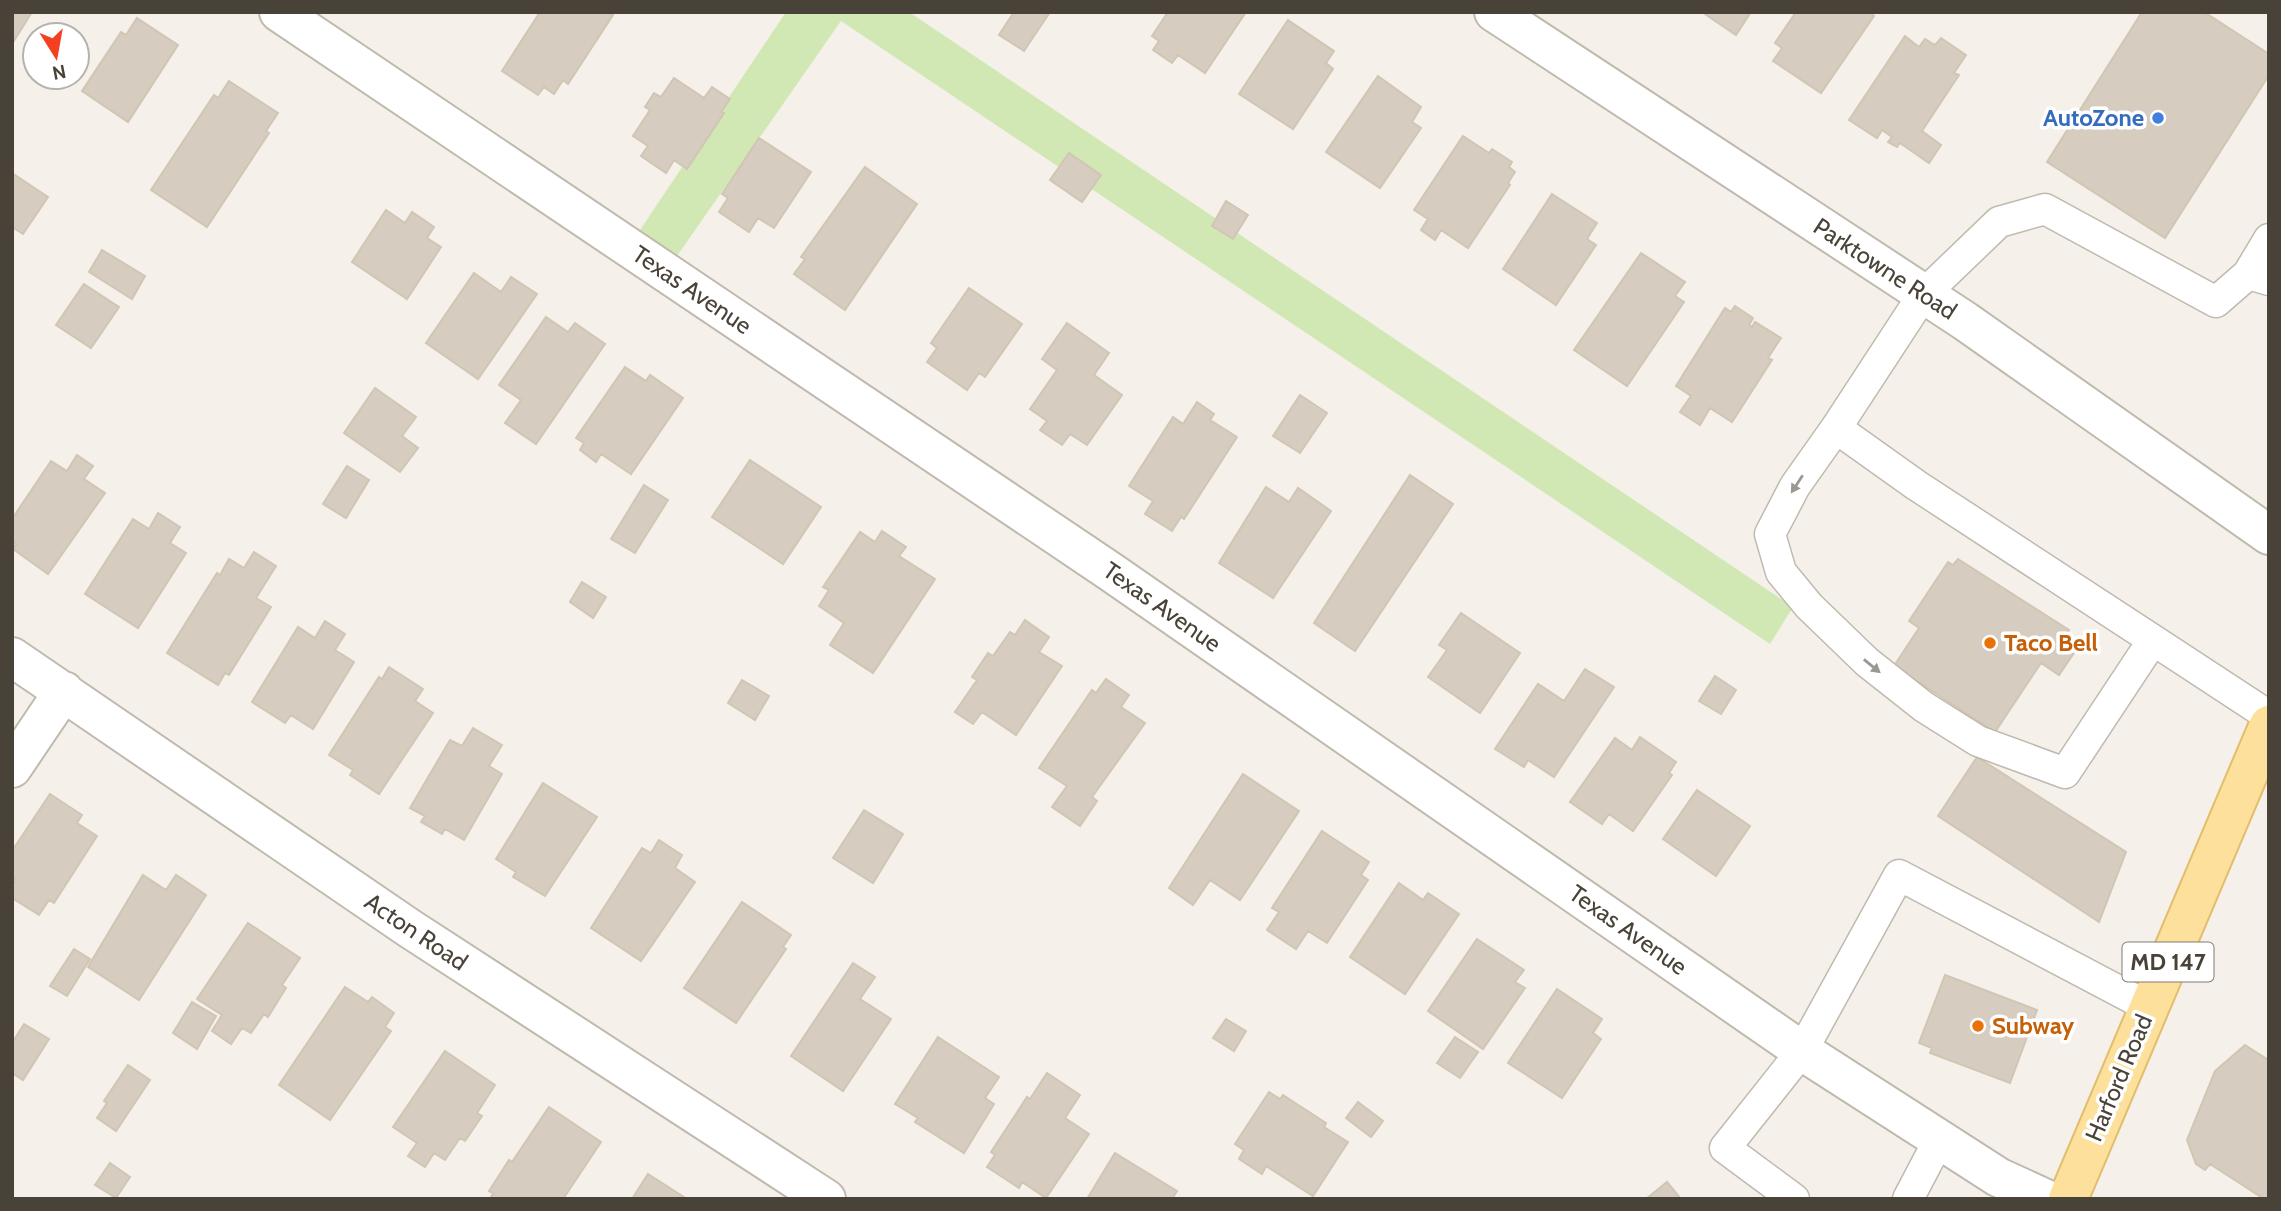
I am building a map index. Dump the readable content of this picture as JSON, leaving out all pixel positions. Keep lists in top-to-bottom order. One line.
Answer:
{"streets":{"main road":["MD 147","Harford Road"],"street":["Parktowne Road","Texas Avenue","Acton Road"]},"places":["AutoZone","Taco Bell","Subway"],"north":"bottom"}
